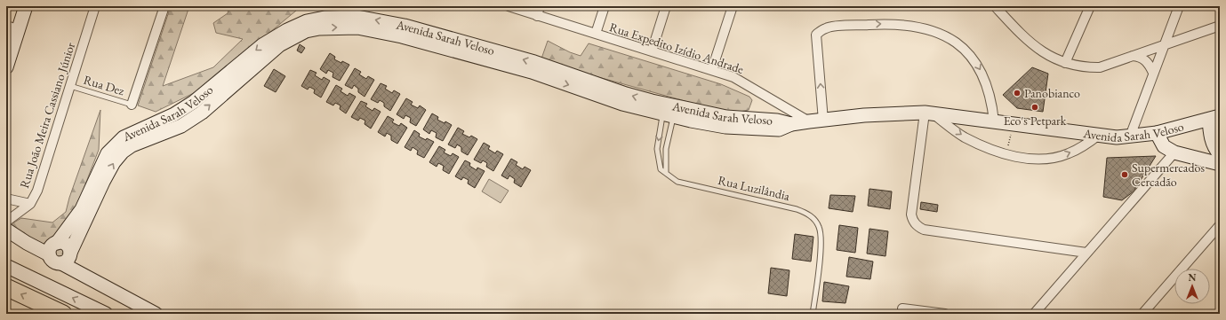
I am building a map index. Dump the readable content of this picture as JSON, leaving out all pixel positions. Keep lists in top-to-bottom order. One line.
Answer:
{"streets":{"main road":["Avenida Sarah Veloso"],"street":["Rua Expedito Izídio Andrade","Rua João Meira Cassiano Júnior"],"lane":["Rua Dez","Rua Luzilândia"]},"crossings":[["Avenida Sarah Veloso","Rua Expedito Izídio Andrade"],["Rua Dez","Rua João Meira Cassiano Júnior"]],"places":["Panobianco","Eco's Petpark","Supermercados Cercadão"],"north":"top"}
